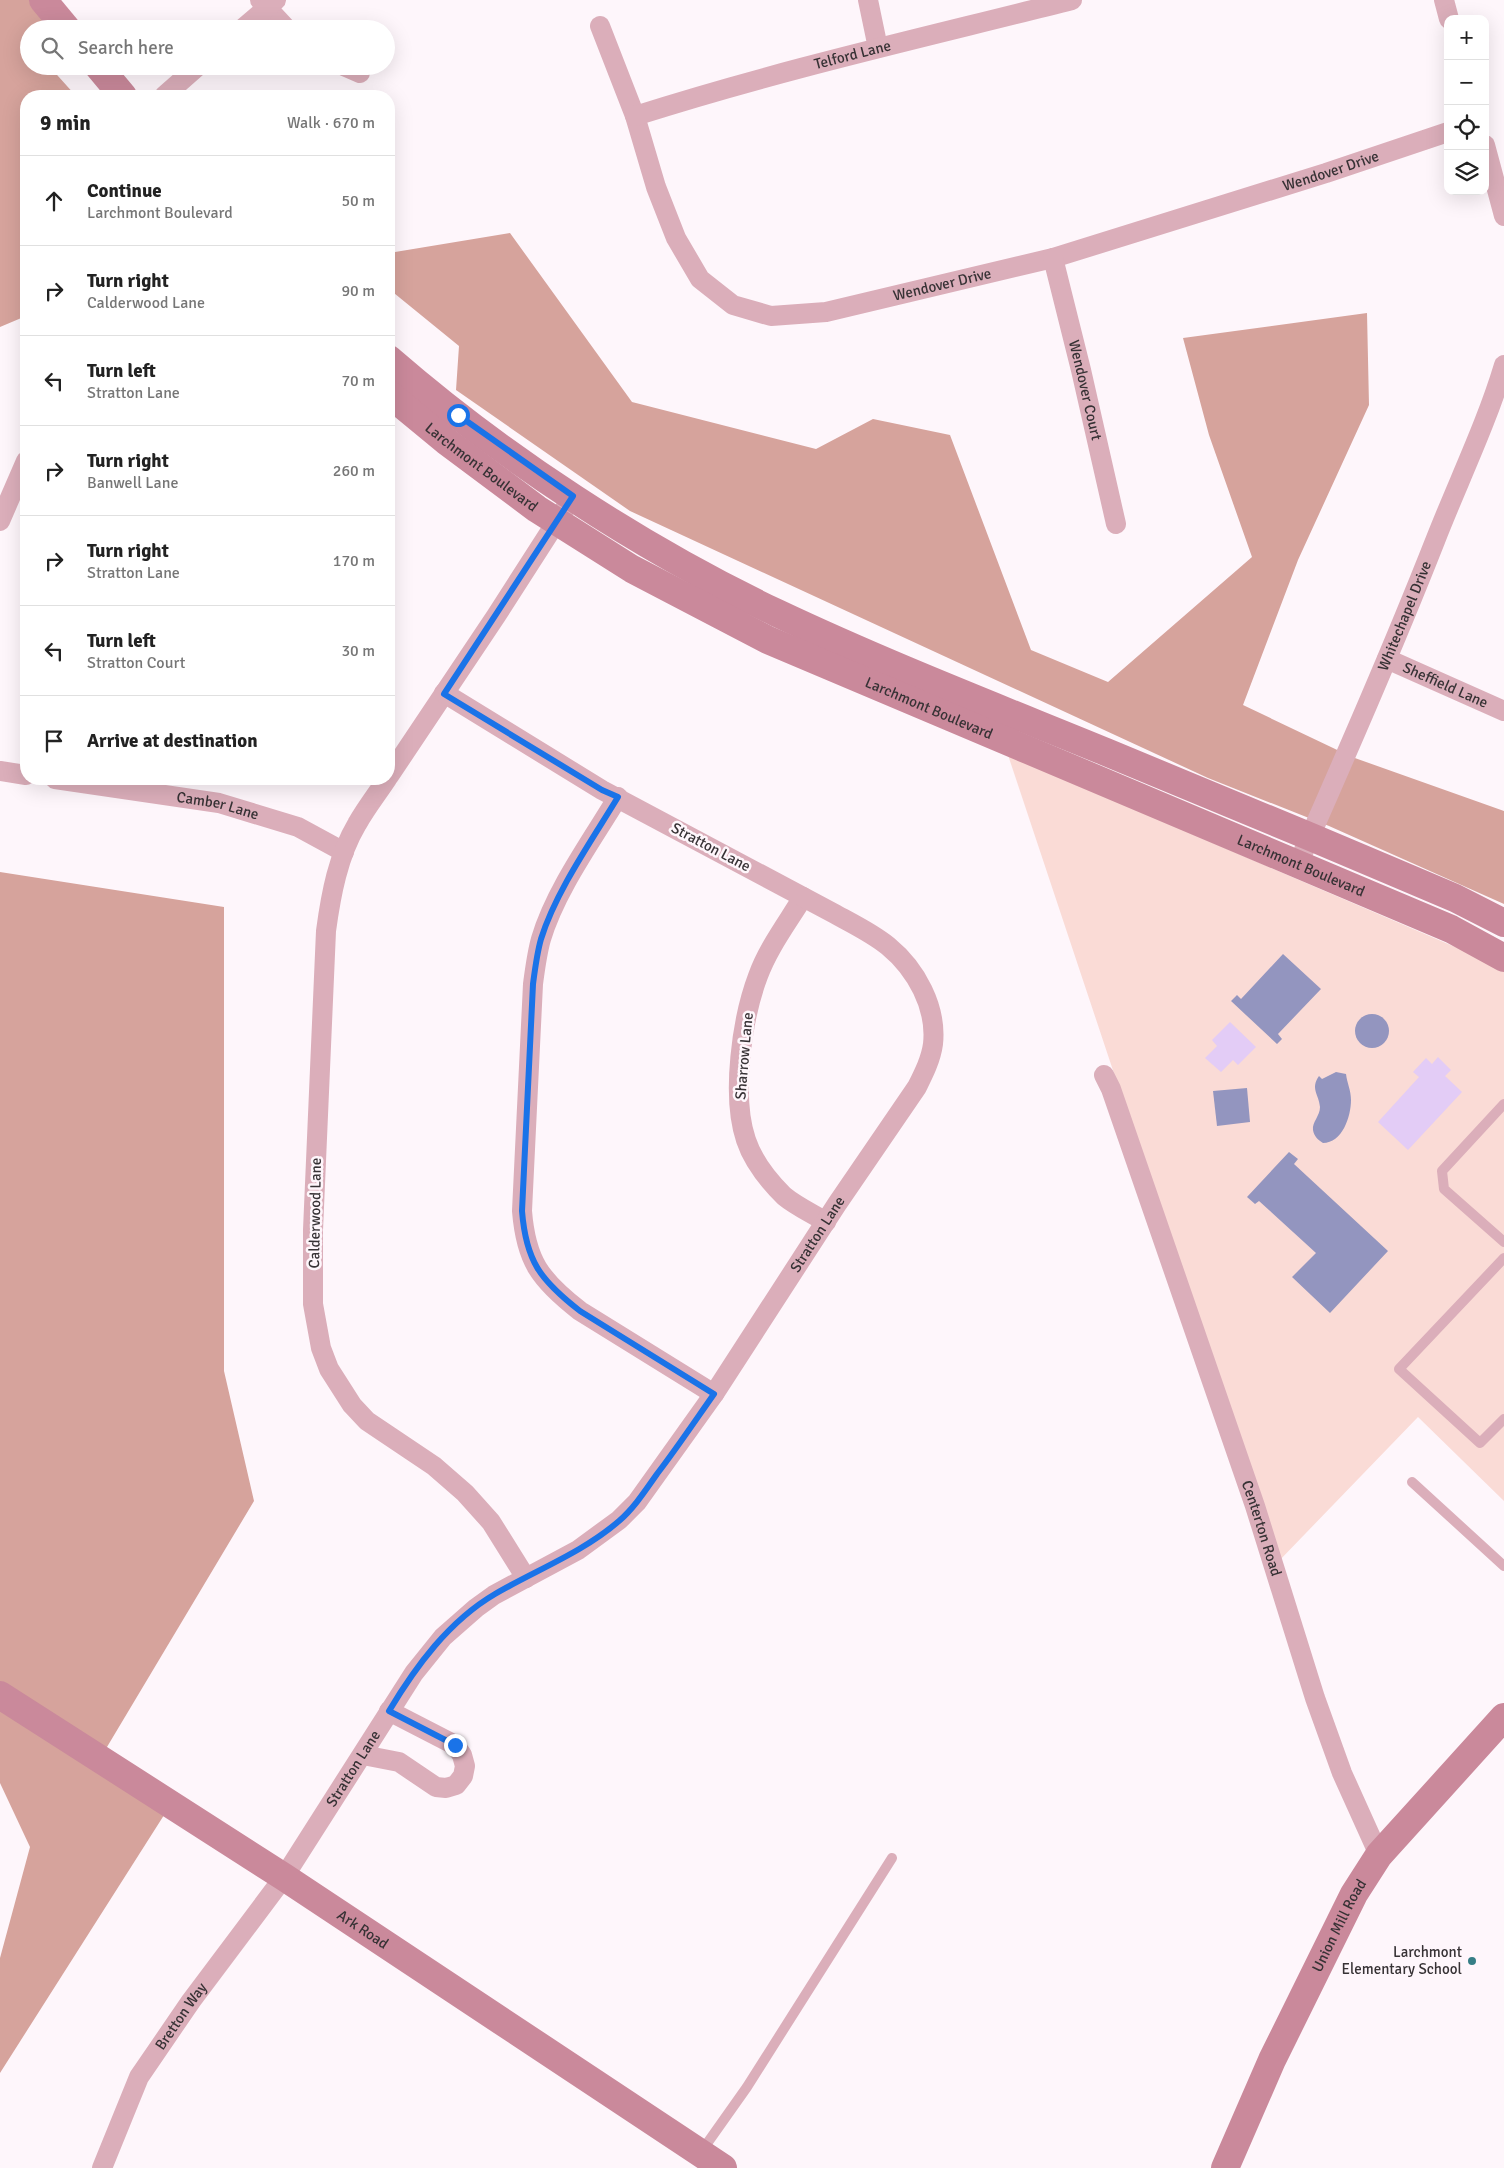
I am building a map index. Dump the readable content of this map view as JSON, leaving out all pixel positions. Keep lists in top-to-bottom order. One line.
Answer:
{"streets":{"street":["Telford Lane","Wendover Drive","Wendover Court","Larchmont Boulevard","Whitechapel Drive","Sheffield Lane","Camber Lane","Stratton Lane","Sharrow Lane","Calderwood Lane","Centerton Road","Union Mill Road","Ark Road","Bretton Way"]},"crossings":[["Telford Lane","Wendover Drive"],["Wendover Drive","Wendover Court"],["Larchmont Boulevard","Whitechapel Drive"],["Larchmont Boulevard","Calderwood Lane"],["Whitechapel Drive","Sheffield Lane"],["Camber Lane","Calderwood Lane"],["Stratton Lane","Sharrow Lane"],["Stratton Lane","Calderwood Lane"],["Stratton Lane","Ark Road"],["Stratton Lane","Bretton Way"],["Centerton Road","Union Mill Road"],["Ark Road","Bretton Way"]],"places":["Larchmont Elementary School"],"page":{"map_buttons":["+","−"],"search":"Search here","heading":["9 min","Walk · 670 m"],"list":[["Continue","Larchmont Boulevard","50 m"],["Turn right","Calderwood Lane","90 m"],["Turn left","Stratton Lane","70 m"],["Turn right","Banwell Lane","260 m"],["Turn right","Stratton Lane","170 m"],["Turn left","Stratton Court","30 m"],"Arrive at destination"]}}
